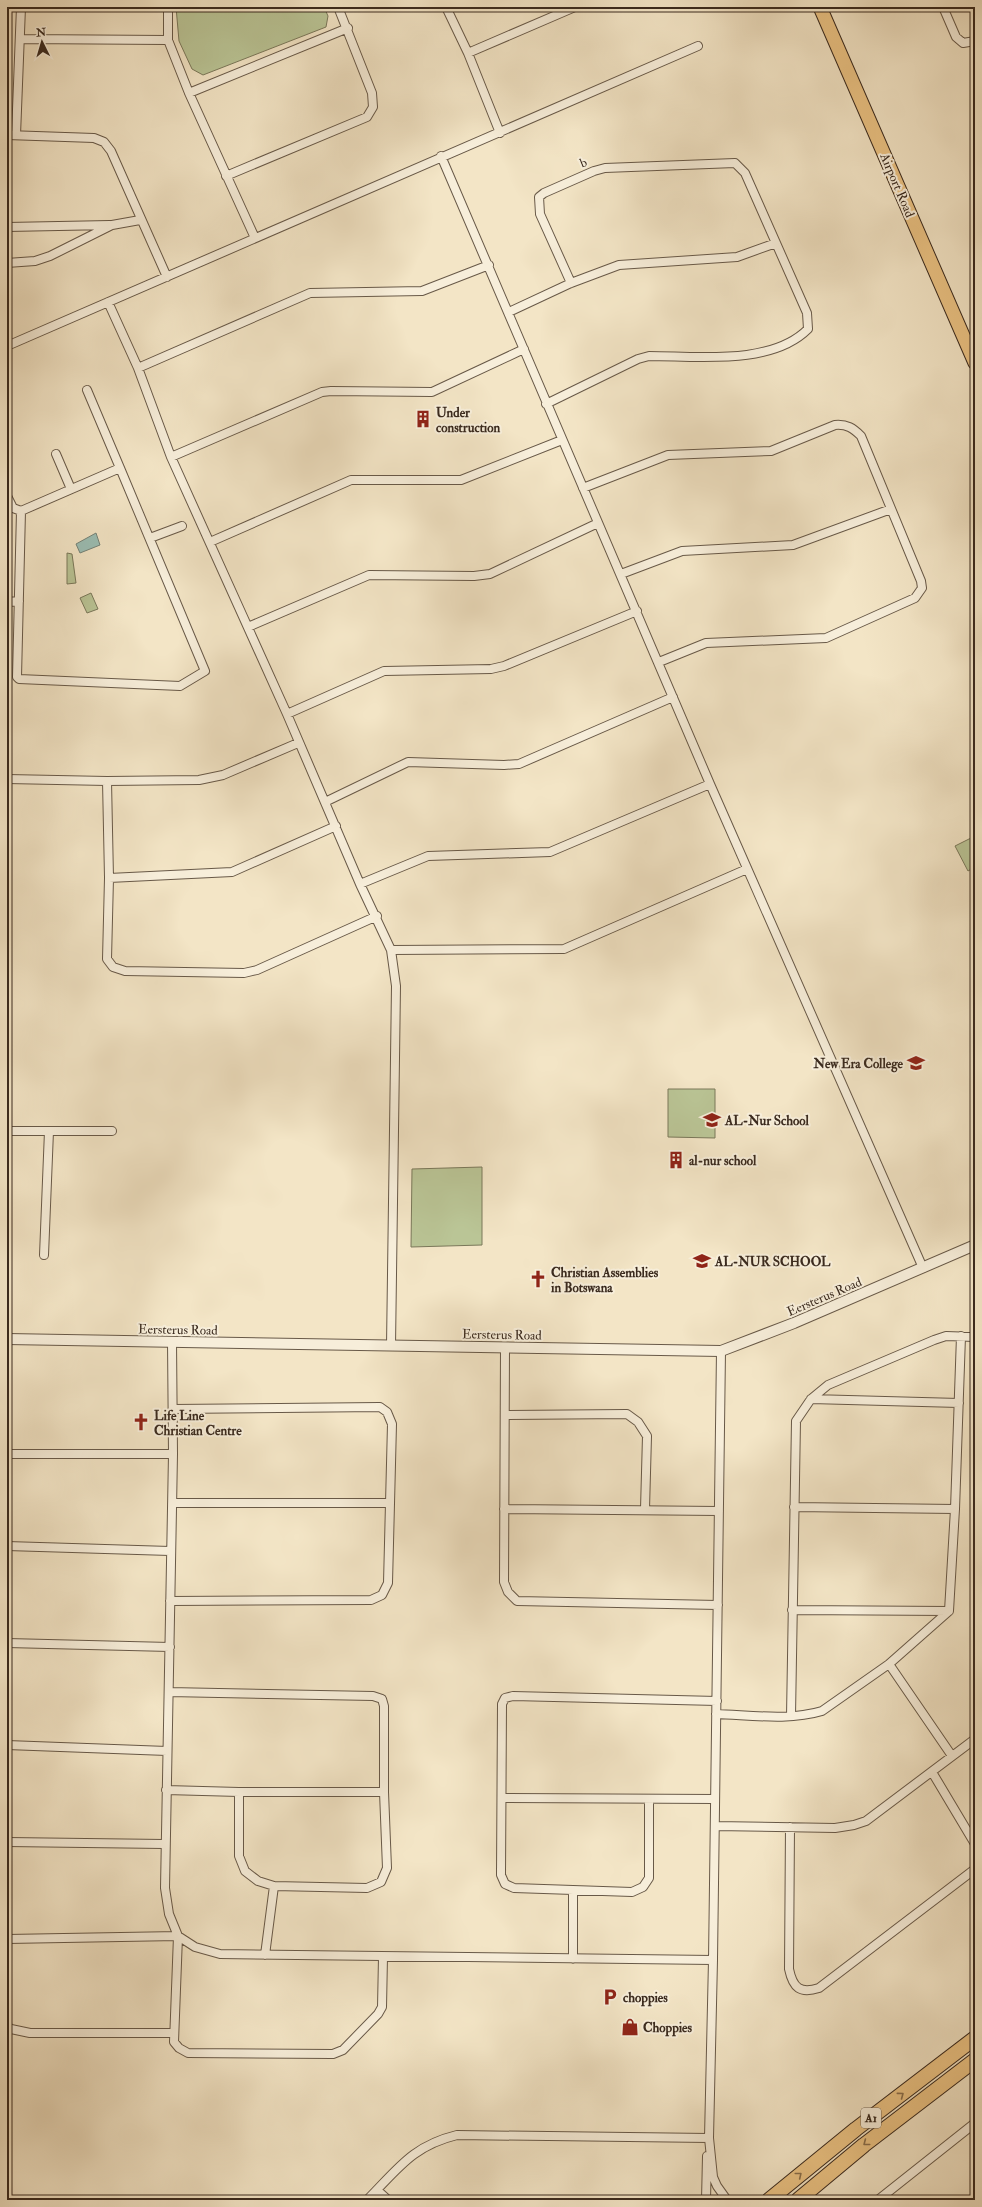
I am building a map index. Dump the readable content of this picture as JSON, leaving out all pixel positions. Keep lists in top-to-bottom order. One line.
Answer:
{"streets":{"highway":["A1"],"main road":["Airport Road"],"street":["b","Eersterus Road"]},"places":{"building":["Under construction","al-nur school"],"school or university":["New Era College","AL-Nur School","AL-NUR SCHOOL"],"church":["Christian Assemblies in Botswana","Life Line Christian Centre"],"parking":["choppies"],"shop":["Choppies"]},"north":"top"}
